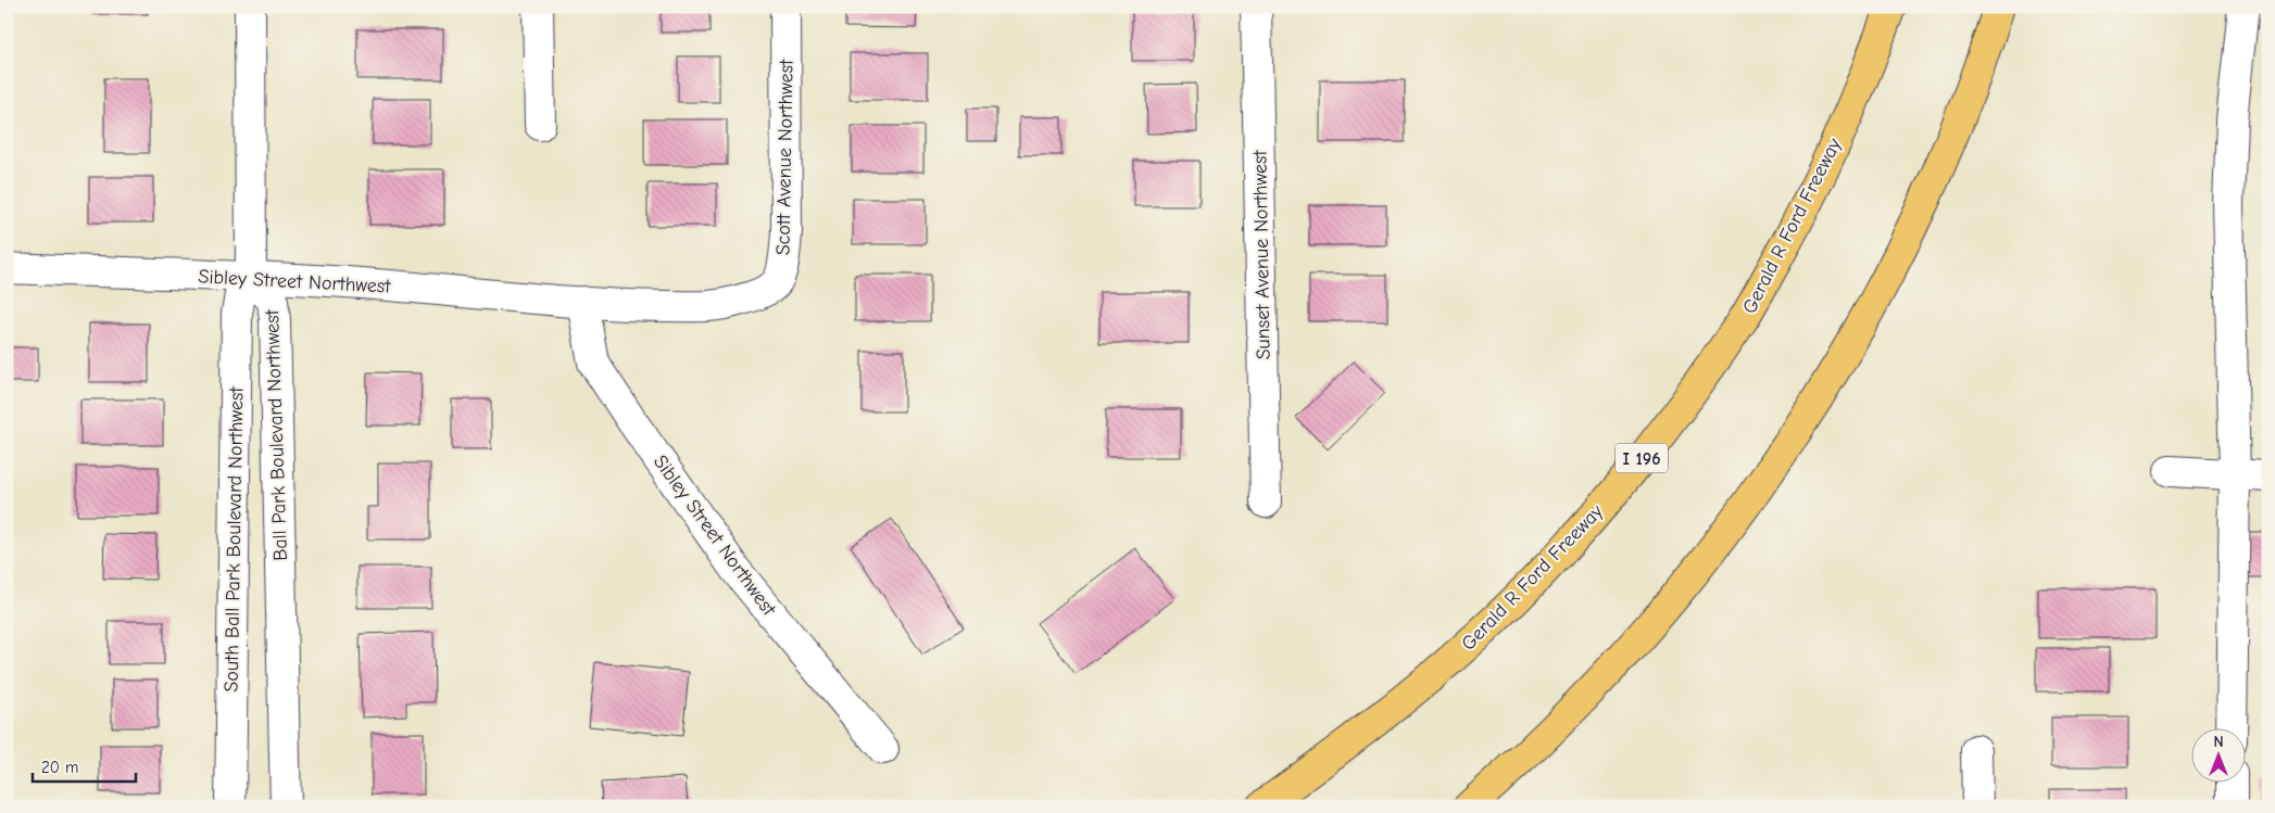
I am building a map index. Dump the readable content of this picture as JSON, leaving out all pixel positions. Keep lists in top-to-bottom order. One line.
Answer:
{"streets":{"highway":["Gerald R Ford Freeway","I 196"],"street":["Scott Avenue Northwest","Sunset Avenue Northwest","Sibley Street Northwest","Ball Park Boulevard Northwest","South Ball Park Boulevard Northwest"]},"crossings":[["Scott Avenue Northwest","Sibley Street Northwest"],["Sibley Street Northwest","Ball Park Boulevard Northwest"],["Sibley Street Northwest","South Ball Park Boulevard Northwest"],["Ball Park Boulevard Northwest","South Ball Park Boulevard Northwest"]],"scale_bar":"20 m","north":"top"}
